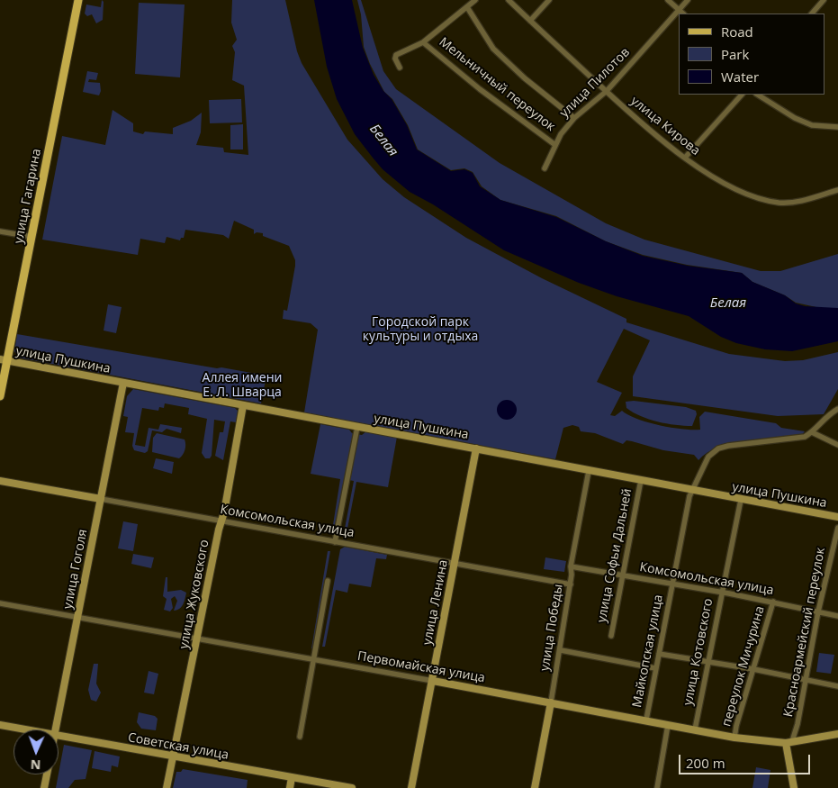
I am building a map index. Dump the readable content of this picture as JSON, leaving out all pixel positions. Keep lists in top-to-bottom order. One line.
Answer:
{"streets":{"main road":["улица Гагарина","улица Пушкина","Комсомольская улица","улица Гоголя","улица Жуковского","улица Ленина","улица Победы","Красноармейский переулок","Первомайская улица","Советская улица"],"street":["улица Пилотов","Мельничный переулок","улица Кирова","улица Софьи Дальней","Майкопская улица","улица Котовского","переулок Мичурина"]},"crossings":[["улица Пилотов","Мельничный переулок"],["улица Пилотов","улица Кирова"],["улица Гагарина","улица Пушкина"],["улица Пушкина","улица Софьи Дальней"],["улица Пушкина","улица Гоголя"],["улица Пушкина","улица Жуковского"],["улица Пушкина","улица Ленина"],["улица Пушкина","улица Победы"],["улица Пушкина","Майкопская улица"],["улица Пушкина","улица Котовского"],["Комсомольская улица","улица Софьи Дальней"],["Комсомольская улица","улица Гоголя"],["Комсомольская улица","улица Жуковского"],["Комсомольская улица","улица Ленина"],["Комсомольская улица","улица Победы"],["Комсомольская улица","Красноармейский переулок"],["Комсомольская улица","Майкопская улица"],["Комсомольская улица","улица Котовского"],["Комсомольская улица","переулок Мичурина"],["улица Гоголя","Первомайская улица"],["улица Жуковского","Первомайская улица"],["улица Жуковского","Советская улица"],["улица Ленина","Первомайская улица"],["улица Победы","Первомайская улица"],["Красноармейский переулок","Первомайская улица"],["Майкопская улица","Первомайская улица"],["улица Котовского","Первомайская улица"],["переулок Мичурина","Первомайская улица"]],"water":["Белая"],"parks":["Городской парк культуры и отдыха","Аллея имени Е. Л. Шварца"],"legend":["Road","Park","Water"],"scale_bar":"200 m","north":"bottom"}
